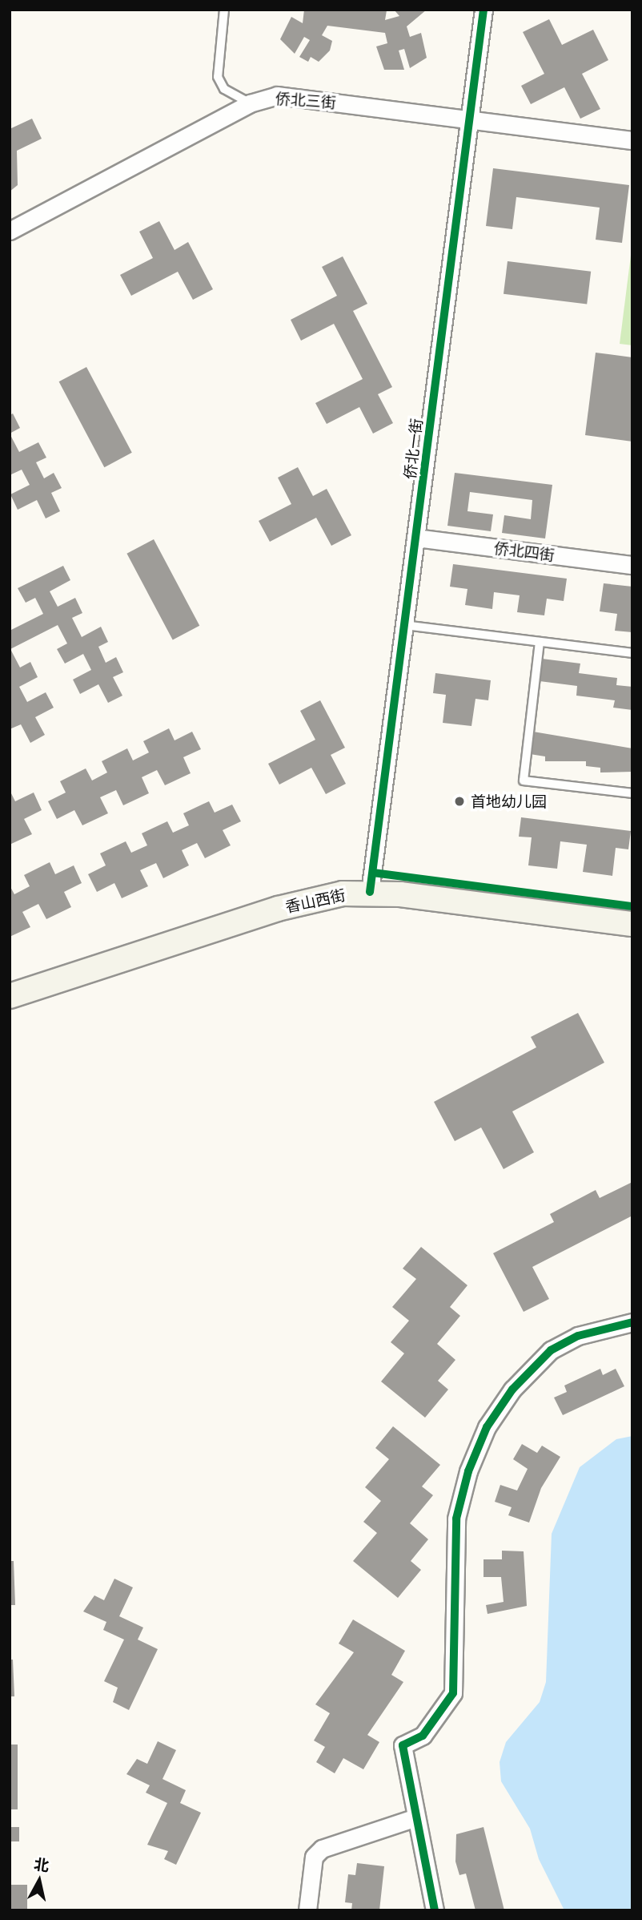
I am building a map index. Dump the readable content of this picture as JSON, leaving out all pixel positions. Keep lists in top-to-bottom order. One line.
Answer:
{"streets":{"street":["侨北三街","侨北一街","侨北四街","香山西街"]},"crossings":[["侨北三街","侨北一街"],["侨北一街","侨北四街"],["侨北一街","香山西街"]],"places":["首地幼儿园"],"north":"top"}
